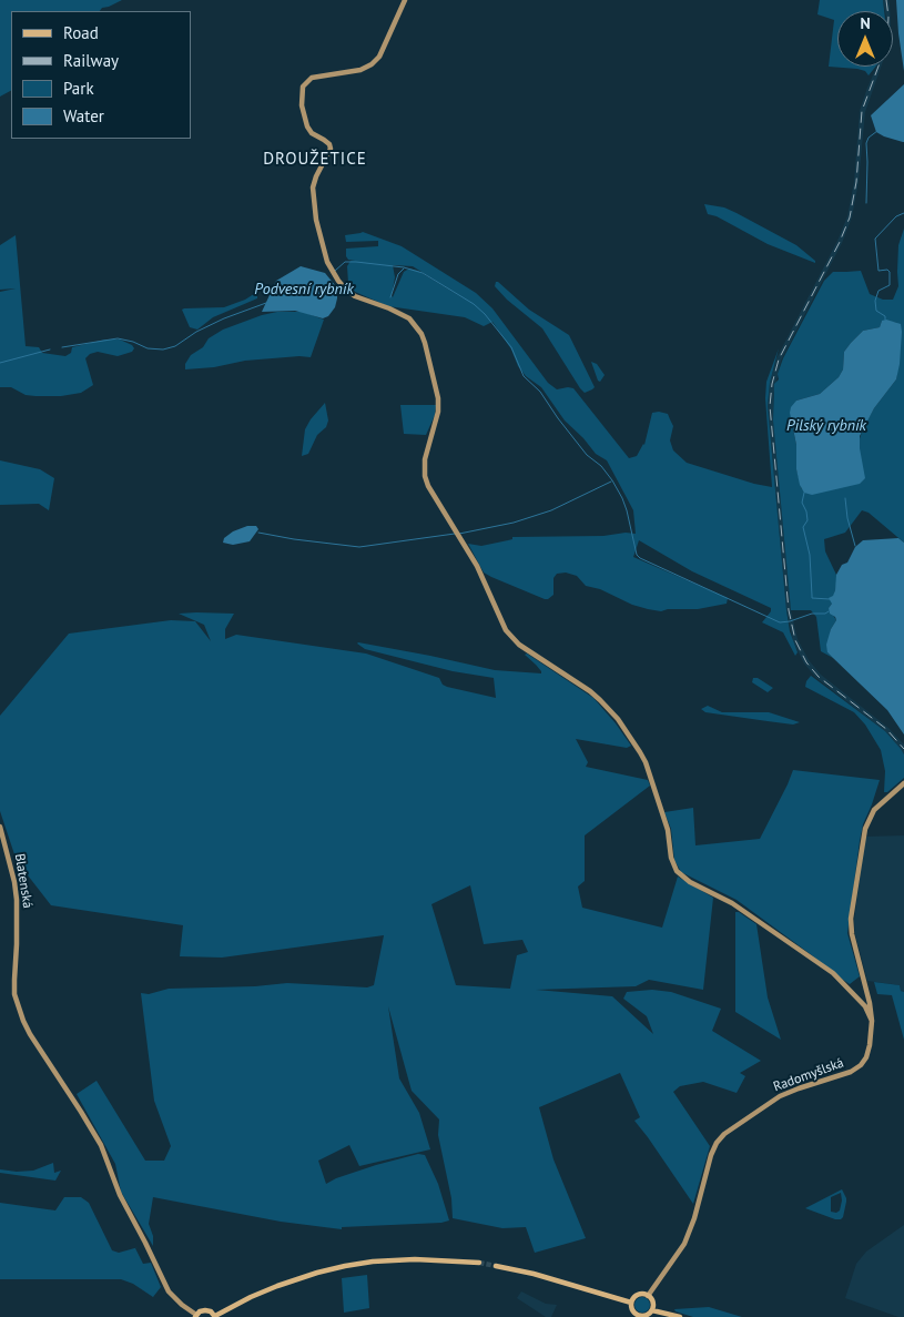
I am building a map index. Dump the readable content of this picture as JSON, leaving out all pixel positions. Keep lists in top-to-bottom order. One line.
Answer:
{"streets":{"street":["Blatenská","Radomyšlská"]},"districts":["DROUŽETICE"],"water":["Podvesní rybník","Pilský rybník"],"legend":["Road","Railway","Park","Water"],"north":"top"}
